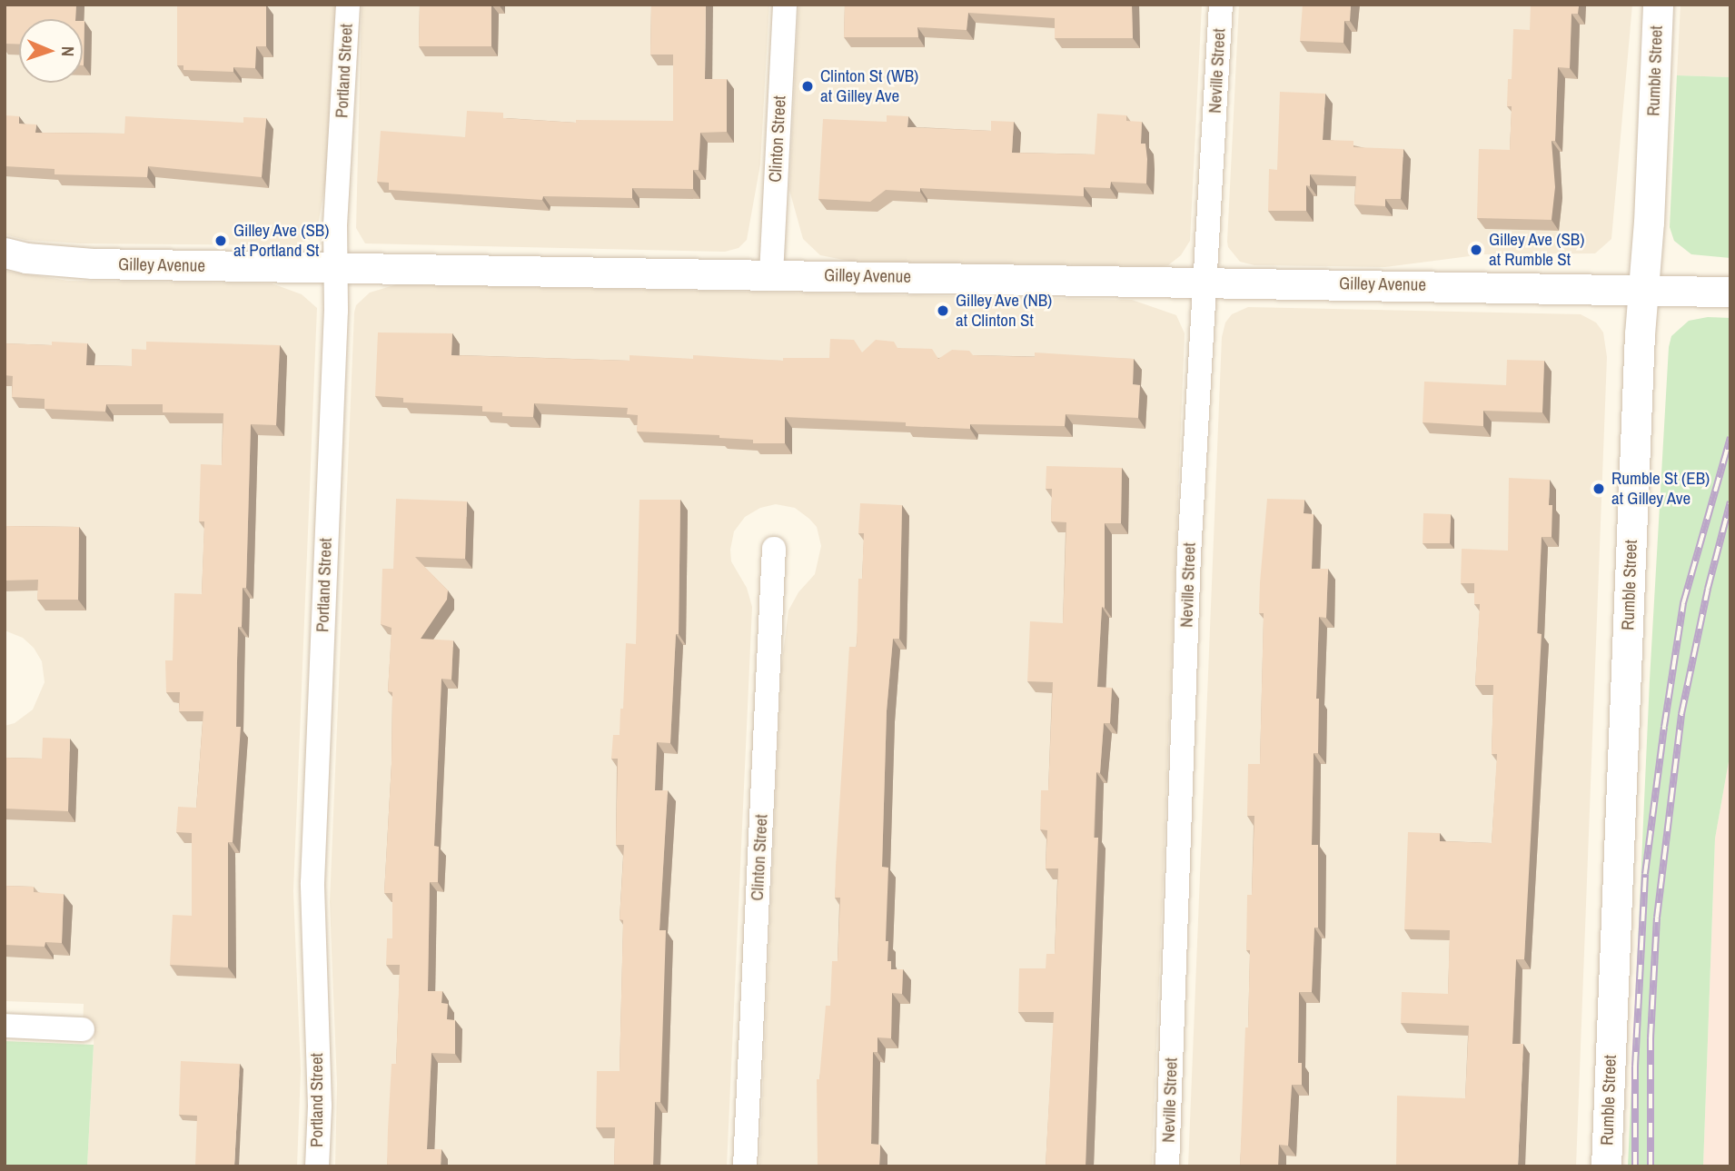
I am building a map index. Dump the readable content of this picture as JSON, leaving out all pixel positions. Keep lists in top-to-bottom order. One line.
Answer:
{"streets":{"street":["Portland Street","Neville Street","Rumble Street","Clinton Street","Gilley Avenue"]},"crossings":[["Portland Street","Gilley Avenue"],["Neville Street","Gilley Avenue"],["Rumble Street","Gilley Avenue"],["Clinton Street","Gilley Avenue"]],"places":["Clinton St (WB) at Gilley Ave","Gilley Ave (SB) at Portland St","Gilley Ave (SB) at Rumble St","Gilley Ave (NB) at Clinton St","Rumble St (EB) at Gilley Ave"],"north":"right"}
